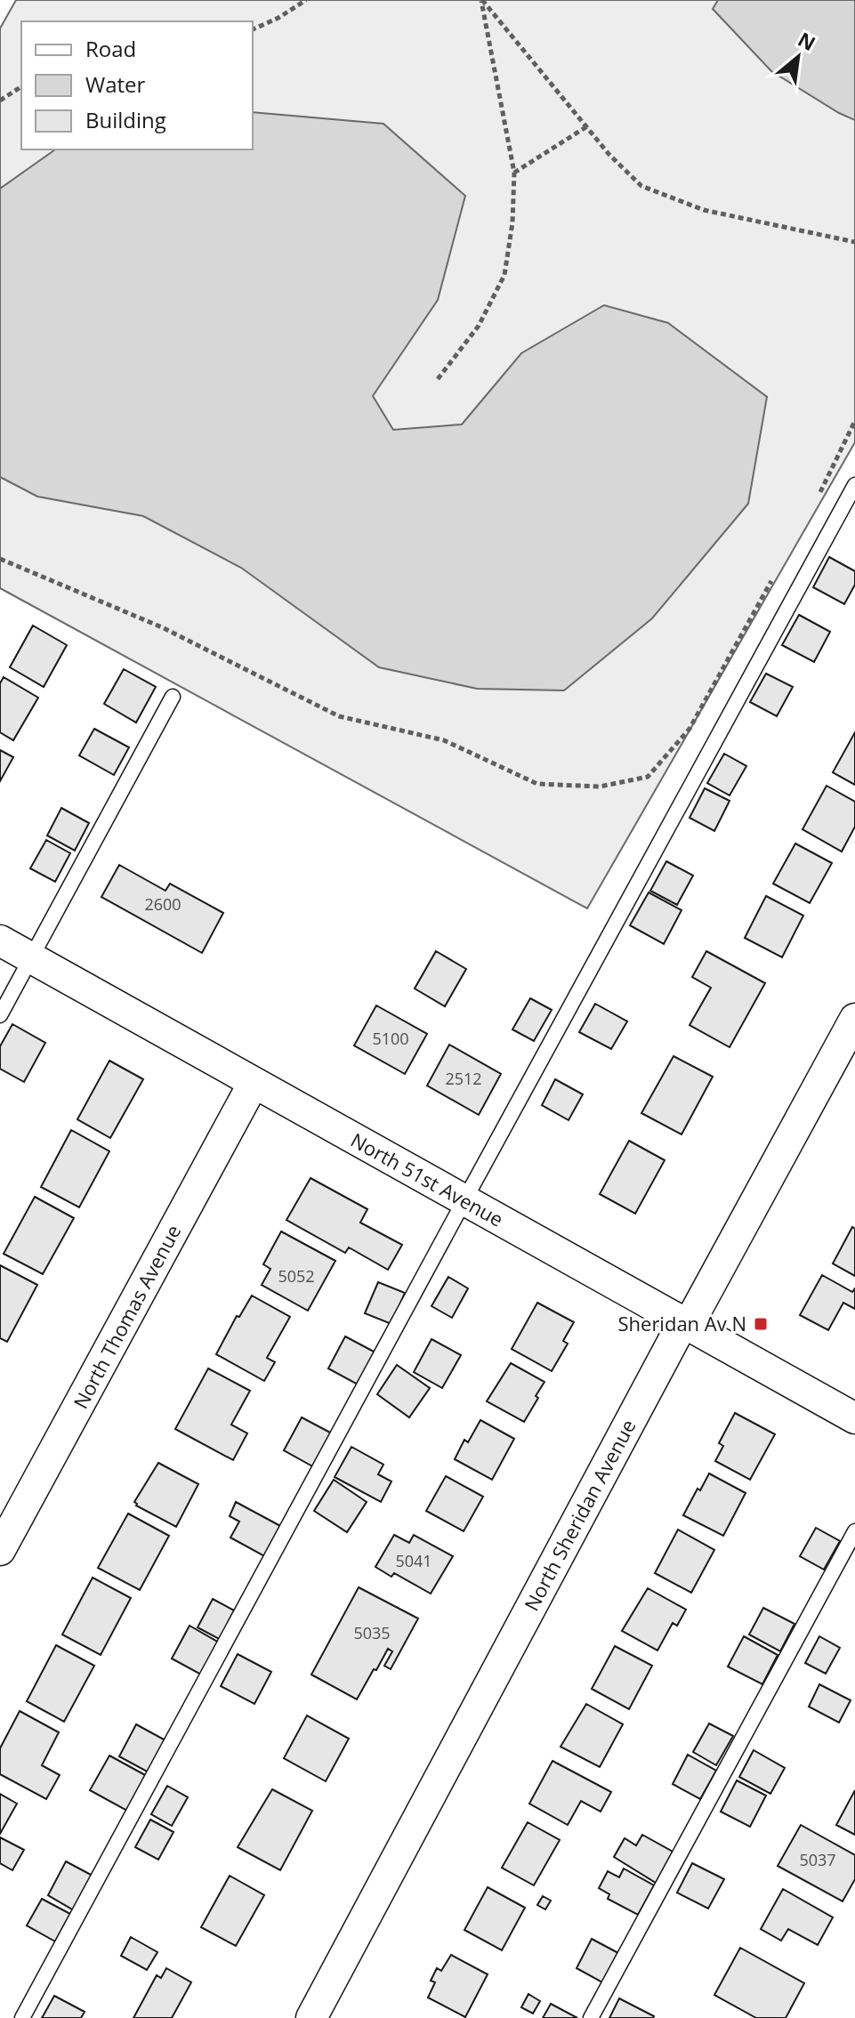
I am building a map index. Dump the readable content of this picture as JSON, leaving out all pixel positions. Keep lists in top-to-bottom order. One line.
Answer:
{"streets":{"street":["North 51st Avenue","North Thomas Avenue","North Sheridan Avenue"]},"crossings":[["North 51st Avenue","North Thomas Avenue"],["North 51st Avenue","North Sheridan Avenue"]],"places":{"transit":["Sheridan Av N"]},"house_numbers":["2600","5100","2512","5052","5041","5035","5037"],"legend":["Road","Water","Building"],"north":"top right"}
